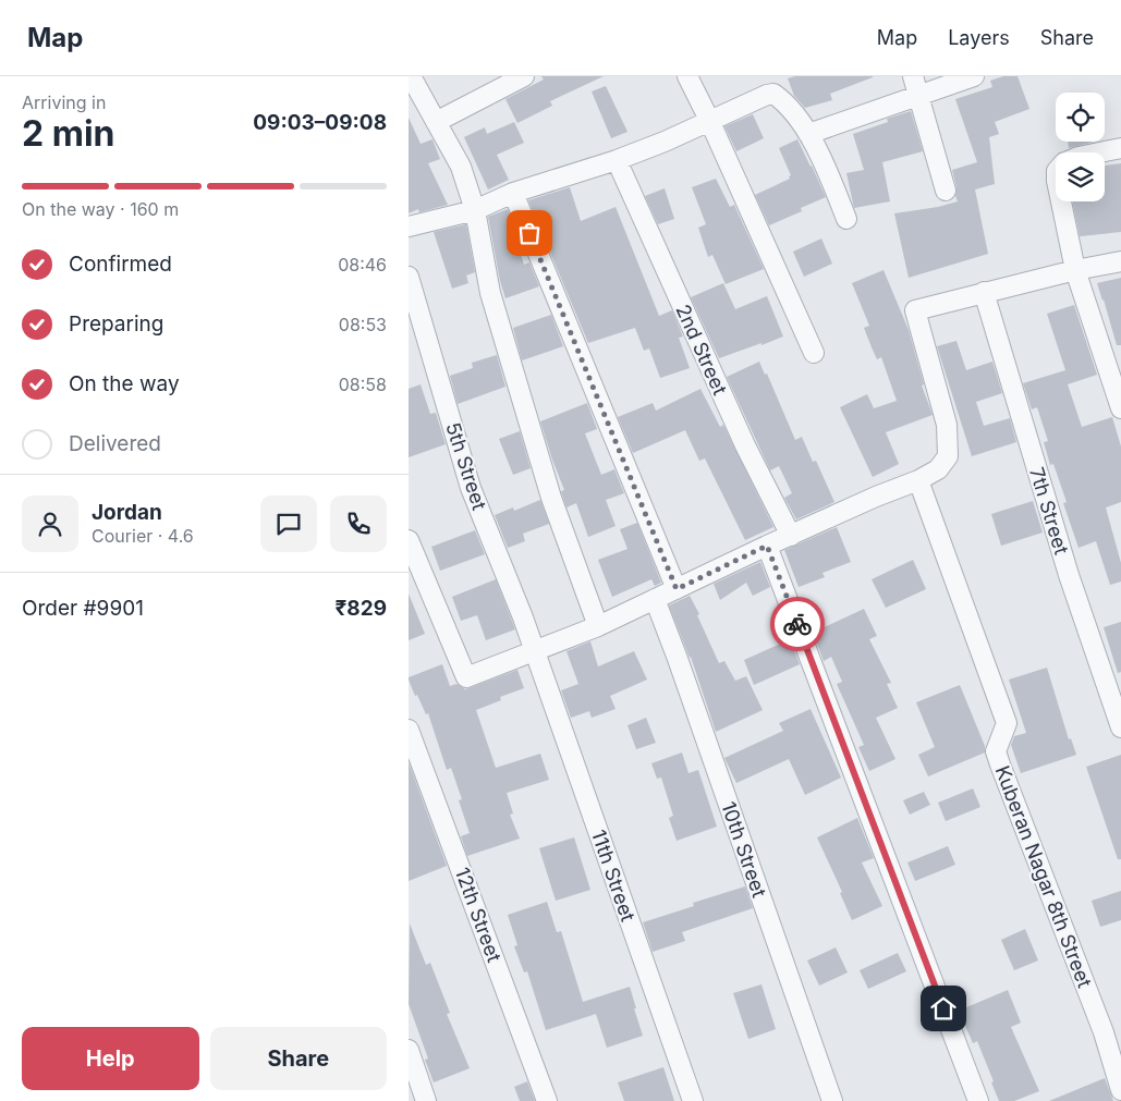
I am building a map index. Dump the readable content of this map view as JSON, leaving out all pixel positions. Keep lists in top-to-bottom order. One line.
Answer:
{"streets":{"street":["2nd Street","5th Street","7th Street","10th Street","11th Street","Kuberan Nagar 8th Street","12th Street"]},"crossings":[["5th Street","11th Street"]],"page":{"header":"Map","nav":["Map","Layers","Share"],"heading":["2 min","Arriving in","09:03–09:08"],"panel":["Jordan","Courier · 4.6","Order #9901","₹829"],"bar":"On the way · 160 m","list":[["Confirmed","08:46"],["Preparing","08:53"],["On the way","08:58"],"Delivered"],"buttons":["Help","Share"]}}
